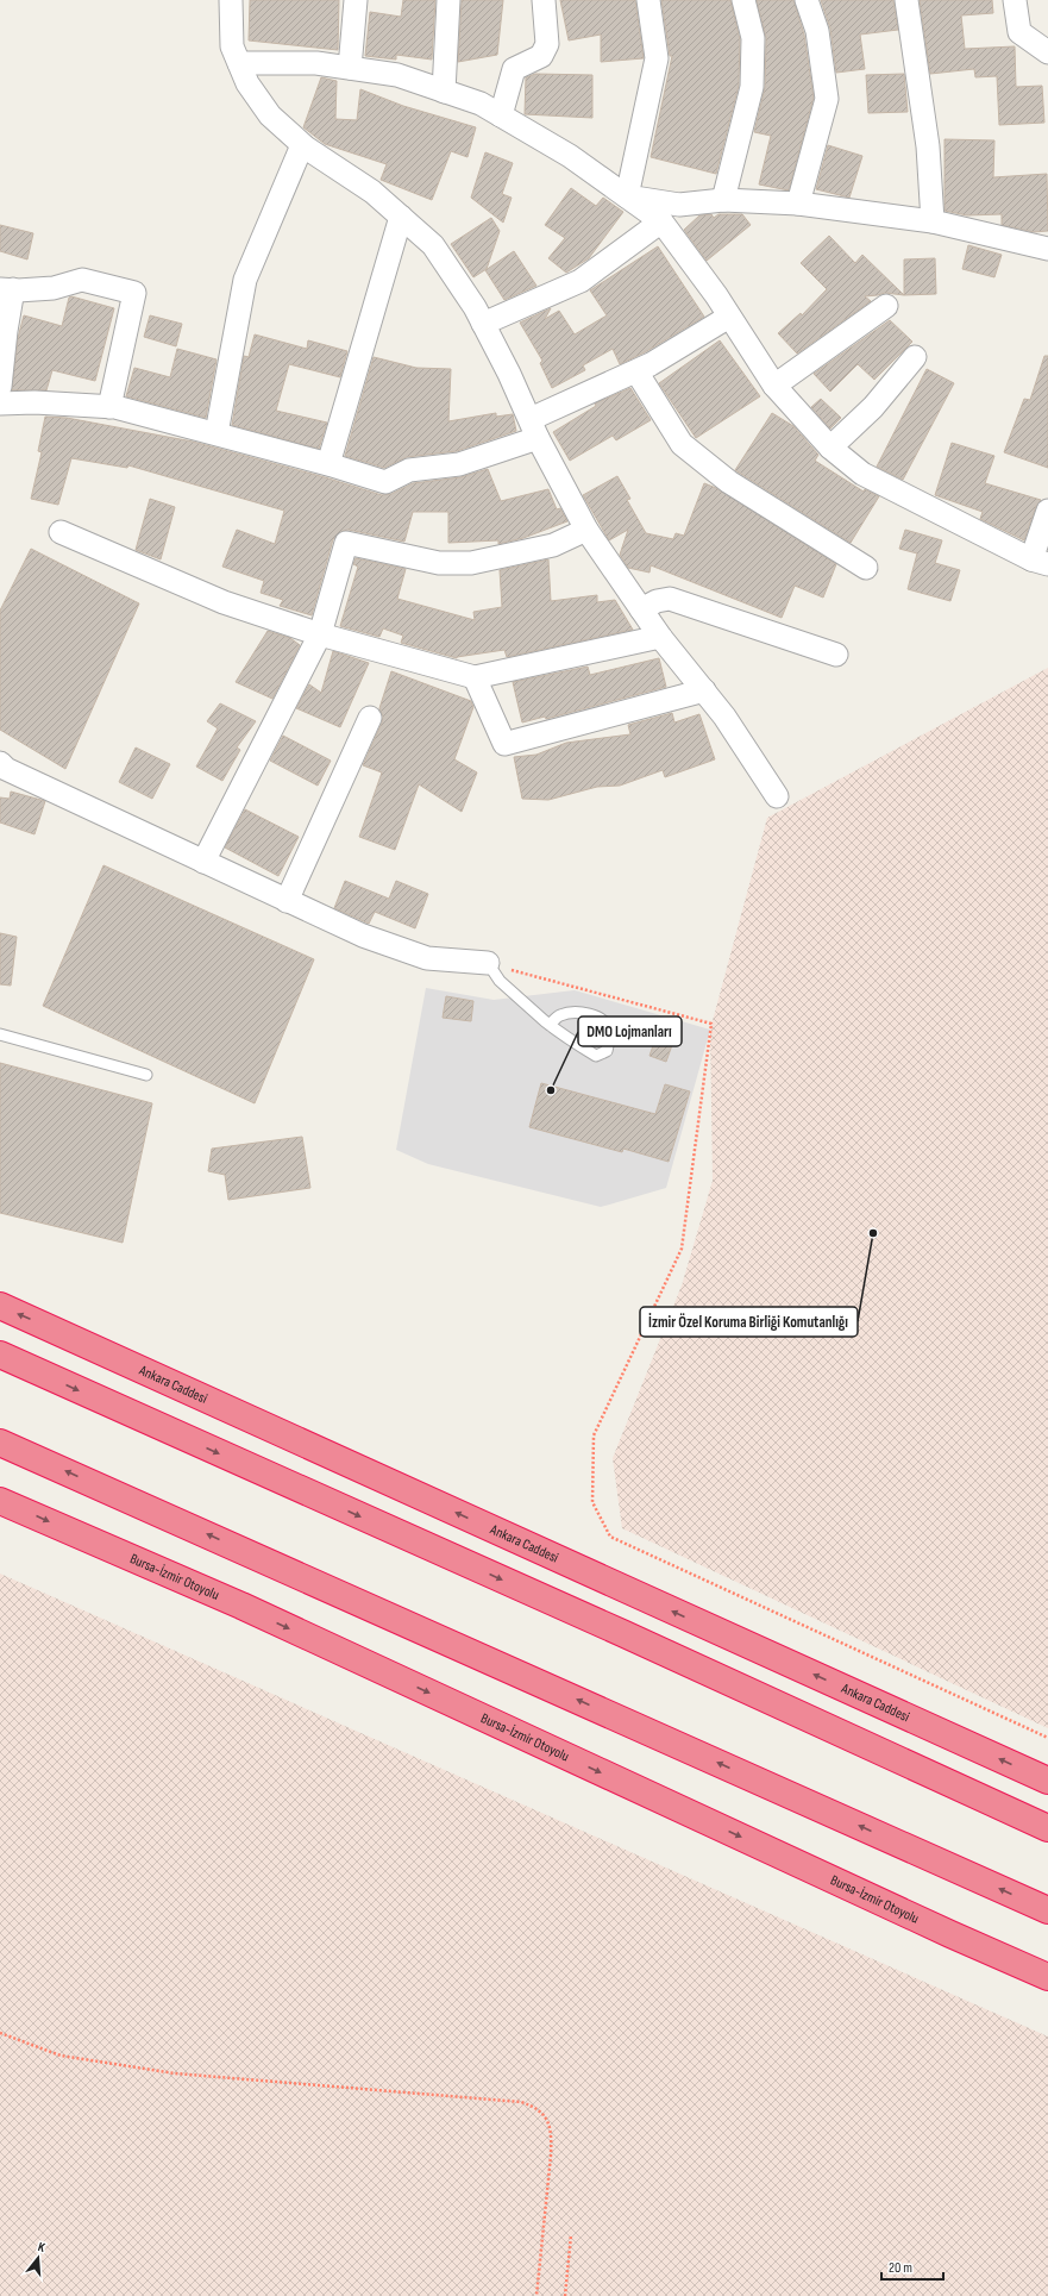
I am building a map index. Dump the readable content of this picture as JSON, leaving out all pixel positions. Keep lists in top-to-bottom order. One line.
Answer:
{"streets":{"highway":["Ankara Caddesi","Bursa-İzmir Otoyolu"]},"places":["DMO Lojmanları","İzmir Özel Koruma Birliği Komutanlığı"],"scale_bar":"20 m","north":"top"}
